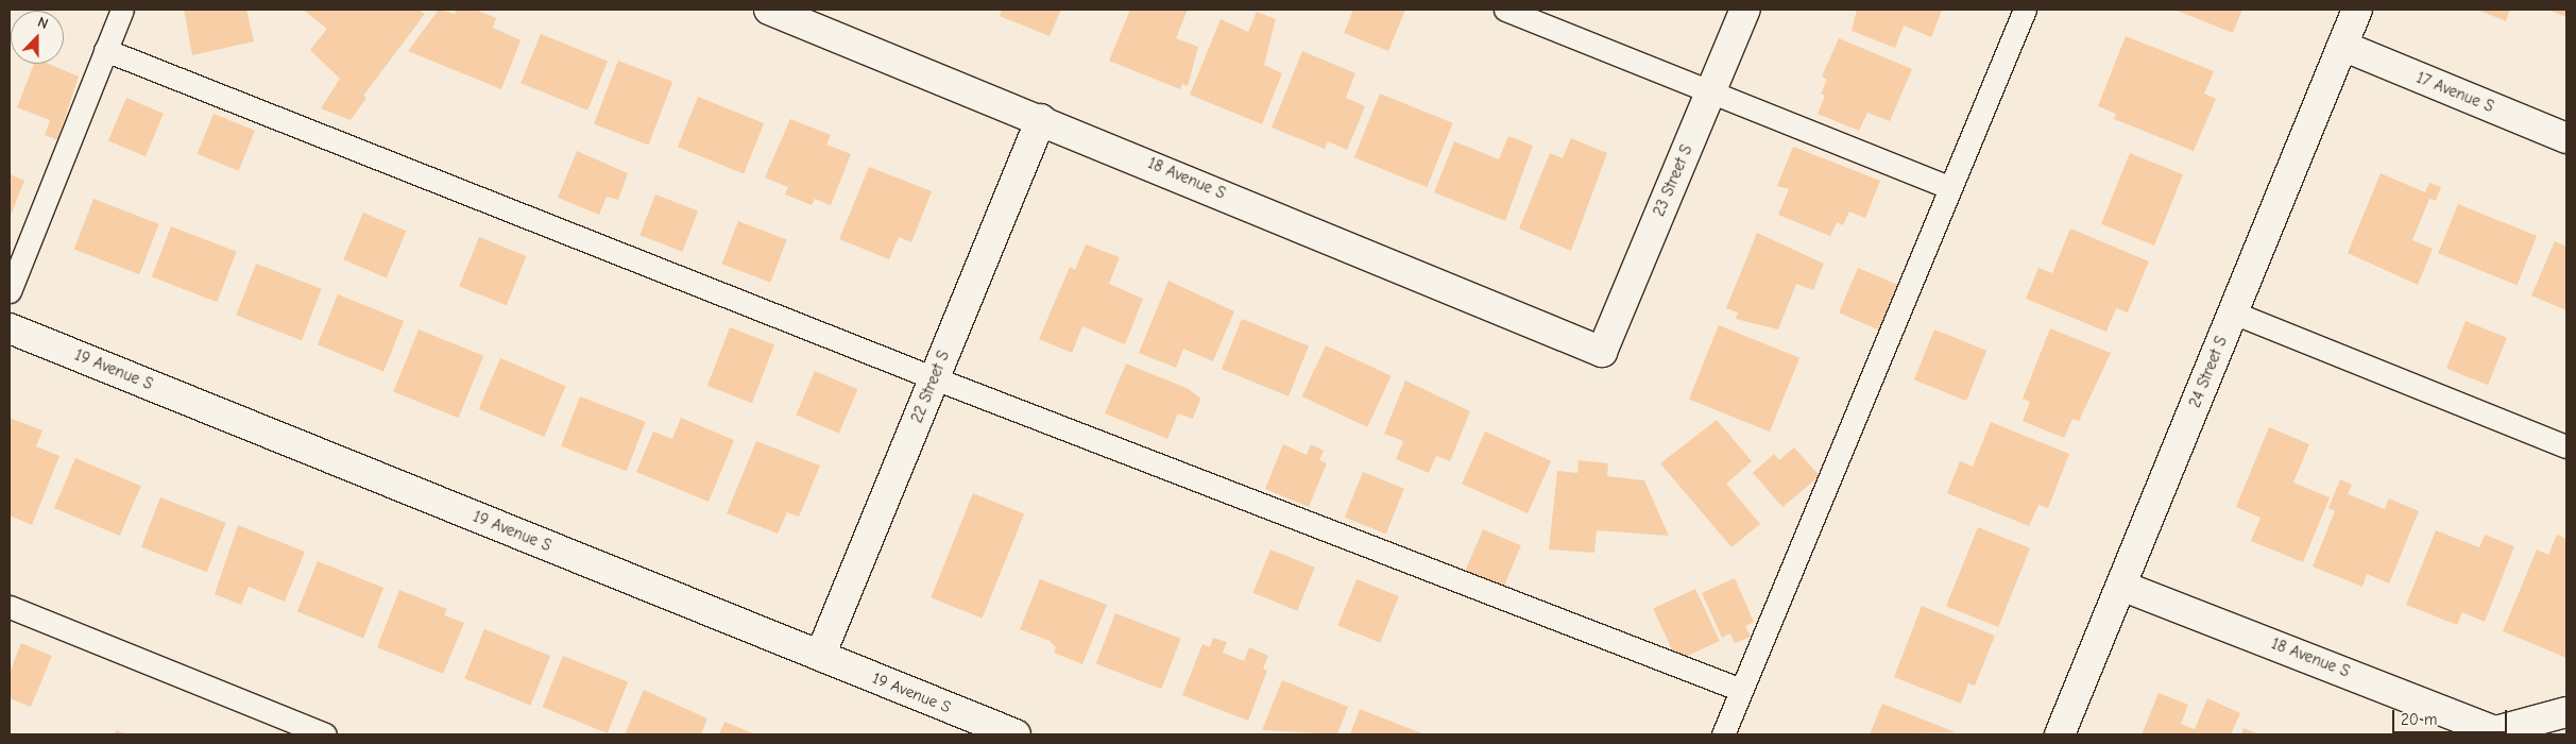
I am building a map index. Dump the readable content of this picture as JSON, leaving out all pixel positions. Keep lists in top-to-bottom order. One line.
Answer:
{"streets":{"street":["17 Avenue S","18 Avenue S","23 Street S","19 Avenue S","24 Street S","22 Street S"]},"crossings":[["17 Avenue S","24 Street S"],["18 Avenue S","23 Street S"],["18 Avenue S","24 Street S"],["18 Avenue S","22 Street S"],["19 Avenue S","22 Street S"]],"scale_bar":"20 m","north":"top"}
